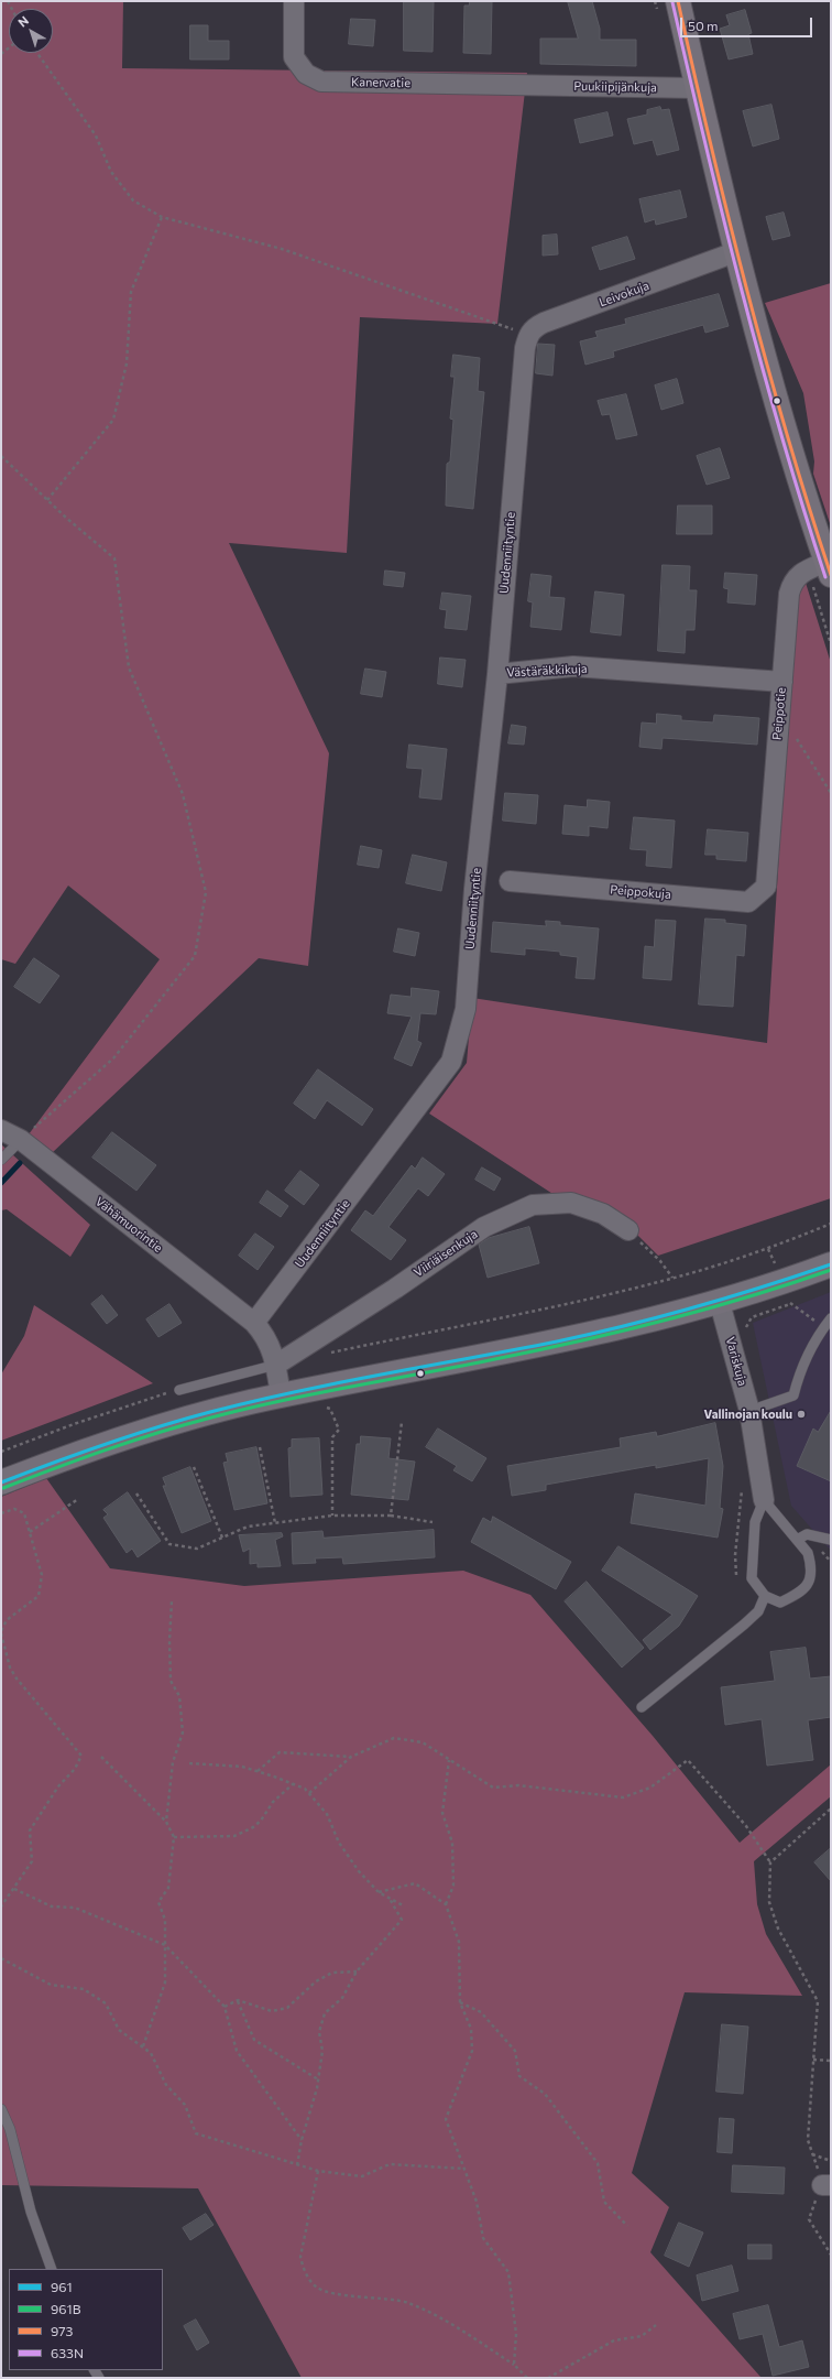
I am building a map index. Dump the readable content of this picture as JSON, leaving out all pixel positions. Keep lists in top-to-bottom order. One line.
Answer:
{"streets":{"street":["Kanervatie","Puukiipijänkuja","Leivokuja","Uudenniityntie","Västäräkkikuja","Peippotie","Peippokuja","Vähämuorintie","Viiriäisenkuja","Variskuja"]},"crossings":[["Kanervatie","Puukiipijänkuja"],["Leivokuja","Uudenniityntie"],["Uudenniityntie","Västäräkkikuja"],["Uudenniityntie","Vähämuorintie"],["Västäräkkikuja","Peippotie"],["Peippotie","Peippokuja"]],"places":["Vallinojan koulu"],"lines":["transit line 973","transit line 633N","transit line 961","transit line 961B"],"legend":["961","961B","973","633N"],"scale_bar":"50 m","north":"top left"}
